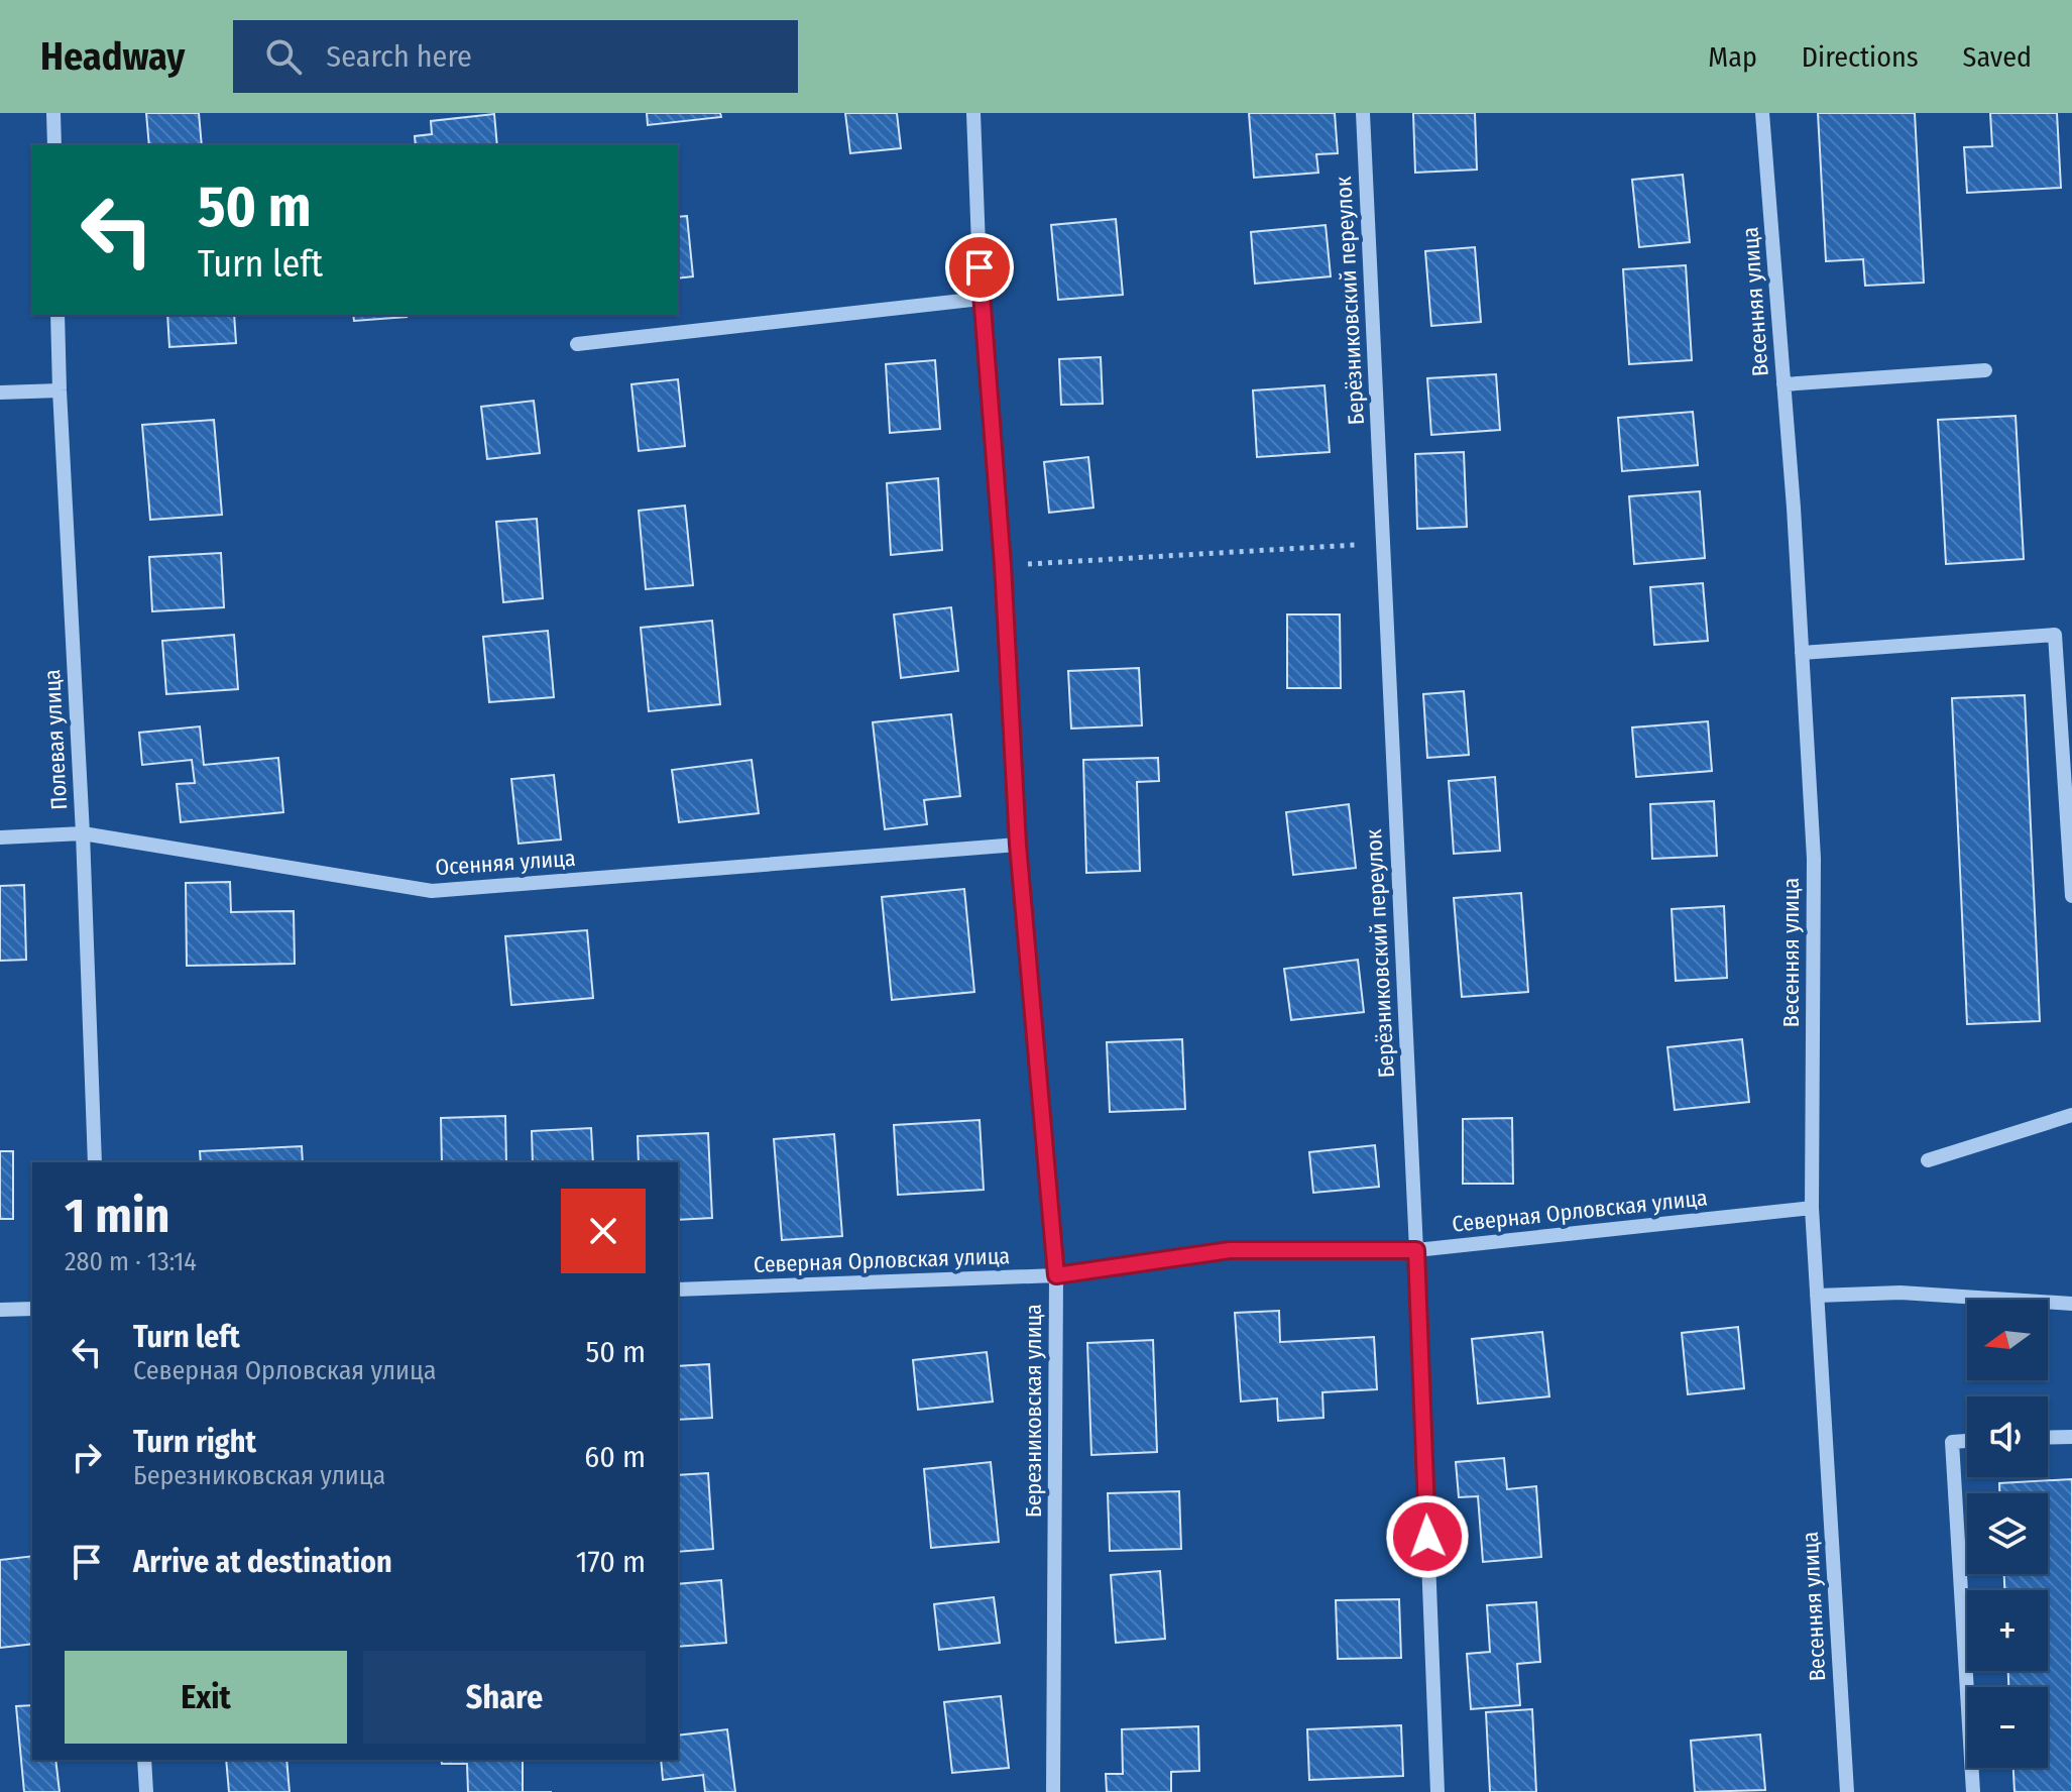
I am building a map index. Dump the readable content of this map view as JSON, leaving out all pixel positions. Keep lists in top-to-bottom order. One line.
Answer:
{"streets":{"street":["Берёзниковский переулок","Весенняя улица","Полевая улица","Осенняя улица","Северная Орловская улица","Березниковская улица"]},"crossings":[["Берёзниковский переулок","Северная Орловская улица"],["Весенняя улица","Северная Орловская улица"],["Полевая улица","Осенняя улица"],["Осенняя улица","Березниковская улица"],["Северная Орловская улица","Березниковская улица"]],"north":"left","page":{"header":"Headway","search":"Search here","nav":["Map","Directions","Saved"],"turn":["50 m","Turn left"],"heading":["1 min","280 m · 13:14"],"map_buttons":["+","−"],"list":[{"name":"Turn left","note":"Северная Орловская улица","value":"50 m"},{"name":"Turn right","note":"Березниковская улица","value":"60 m"},{"name":"Arrive at destination","value":"170 m"}],"buttons":["Exit","Share"]}}
